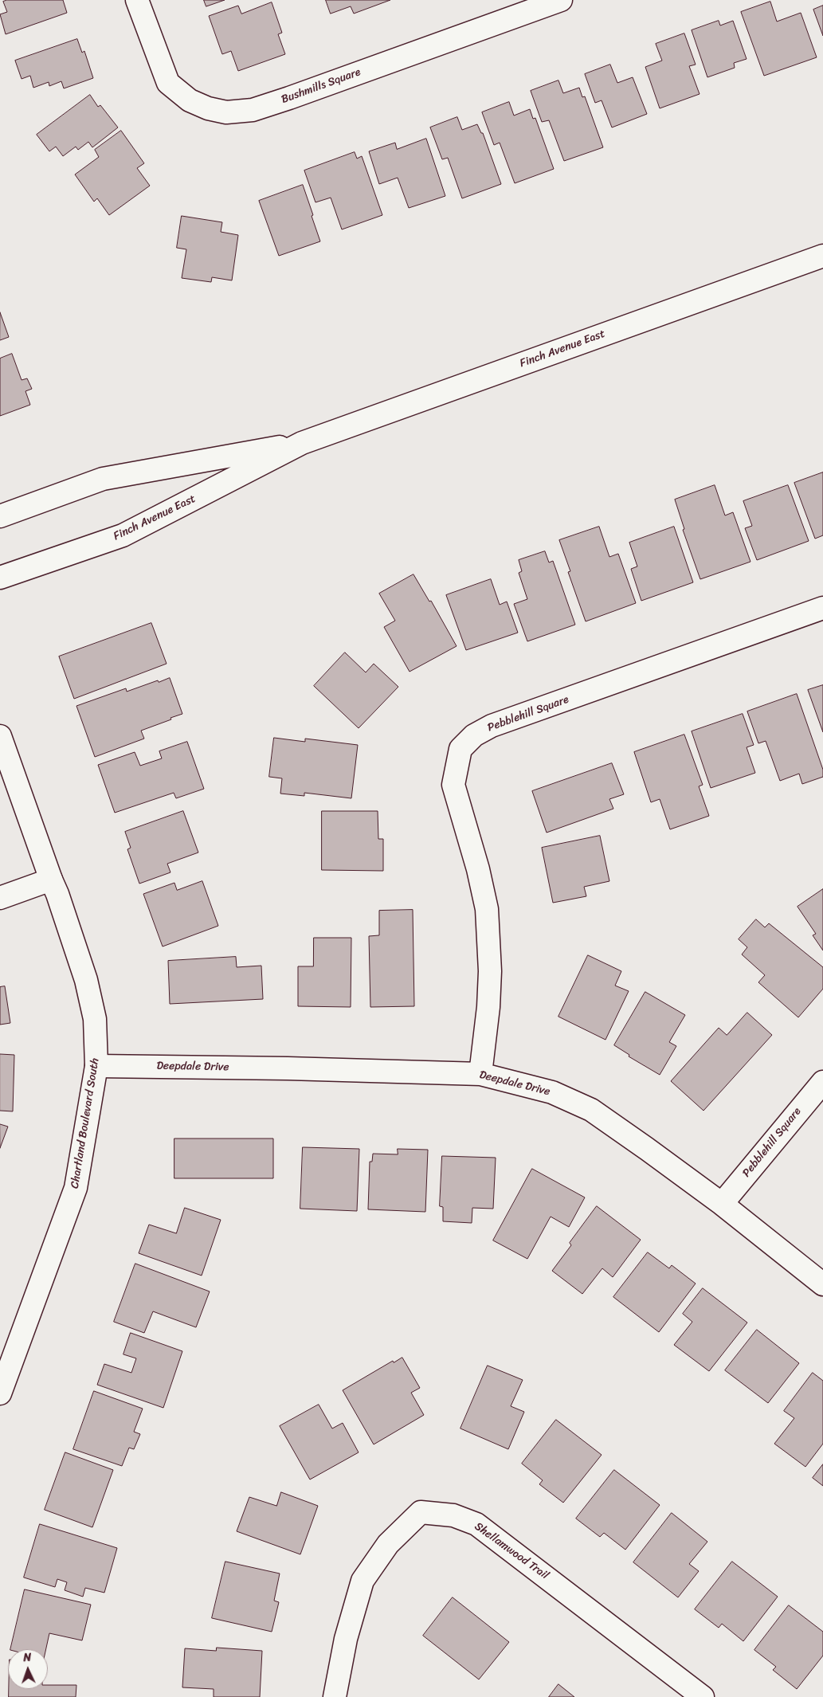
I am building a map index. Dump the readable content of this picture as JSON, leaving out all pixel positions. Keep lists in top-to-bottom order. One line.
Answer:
{"streets":{"street":["Bushmills Square","Finch Avenue East","Pebblehill Square","Deepdale Drive","Chartland Boulevard South","Shellamwood Trail"]},"crossings":[["Pebblehill Square","Deepdale Drive"],["Deepdale Drive","Chartland Boulevard South"]],"north":"top"}
